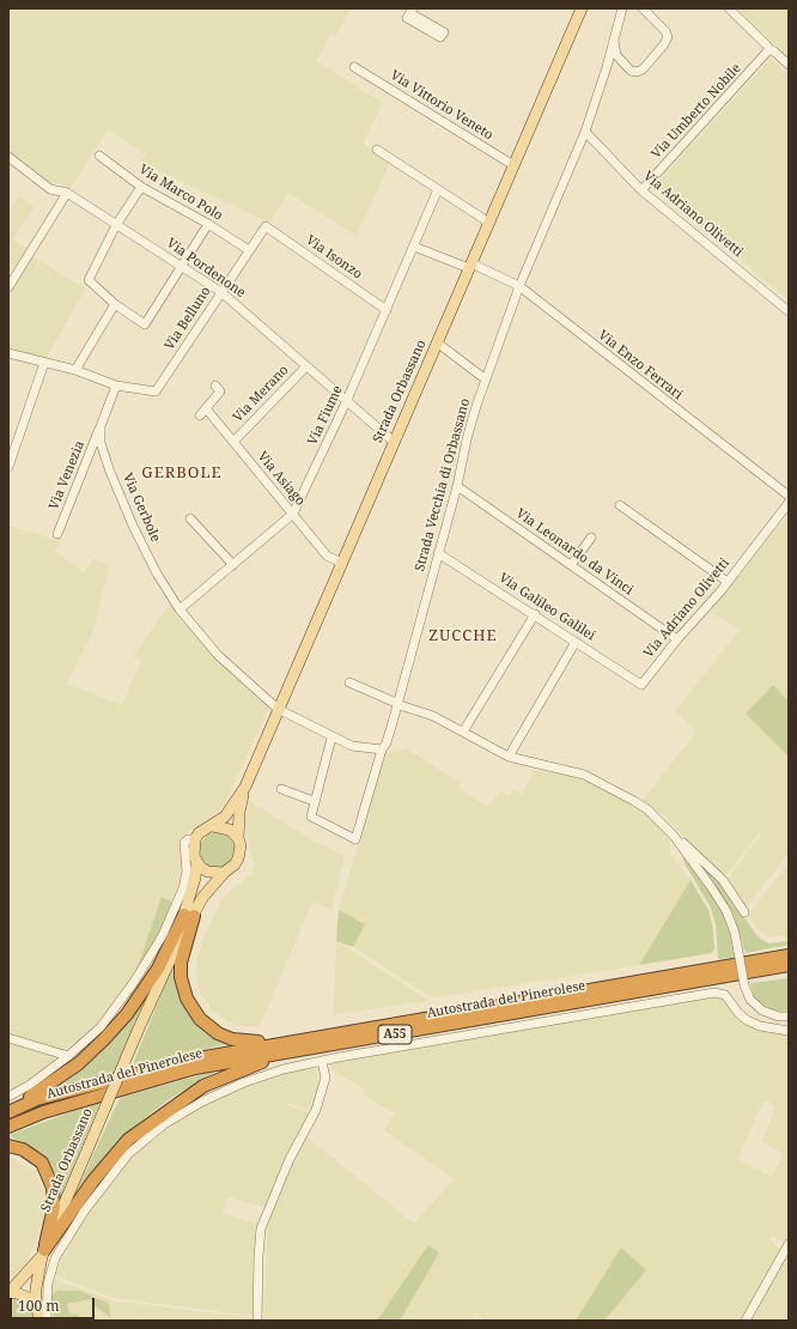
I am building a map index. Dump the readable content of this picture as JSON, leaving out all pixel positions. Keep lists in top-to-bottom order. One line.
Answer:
{"streets":{"highway":["Autostrada del Pinerolese","A55"],"main road":["Strada Orbassano"],"street":["Via Vittorio Veneto","Via Umberto Nobile","Via Marco Polo","Via Adriano Olivetti","Via Isonzo","Via Pordenone","Via Belluno","Via Enzo Ferrari","Via Merano","Via Fiume","Via Venezia","Via Asiago","Strada Vecchia di Orbassano","Via Gerbole","Via Leonardo da Vinci","Via Galileo Galilei"]},"crossings":[["Via Vittorio Veneto","Strada Orbassano"],["Via Umberto Nobile","Via Adriano Olivetti"],["Via Marco Polo","Via Belluno"],["Via Adriano Olivetti","Strada Vecchia di Orbassano"],["Via Adriano Olivetti","Via Leonardo da Vinci"],["Via Adriano Olivetti","Via Galileo Galilei"],["Via Isonzo","Via Belluno"],["Via Isonzo","Via Fiume"],["Via Pordenone","Via Belluno"],["Via Pordenone","Strada Orbassano"],["Via Pordenone","Via Merano"],["Via Pordenone","Via Fiume"],["Via Belluno","Via Gerbole"],["Via Enzo Ferrari","Strada Orbassano"],["Via Enzo Ferrari","Via Fiume"],["Via Enzo Ferrari","Strada Vecchia di Orbassano"],["Strada Orbassano","Via Asiago"],["Strada Orbassano","Via Gerbole"],["Via Merano","Via Asiago"],["Via Fiume","Via Asiago"],["Via Fiume","Via Gerbole"],["Via Venezia","Via Gerbole"],["Strada Vecchia di Orbassano","Via Gerbole"],["Strada Vecchia di Orbassano","Via Leonardo da Vinci"],["Strada Vecchia di Orbassano","Via Galileo Galilei"]],"districts":["GERBOLE","ZUCCHE"],"scale_bar":"100 m"}
